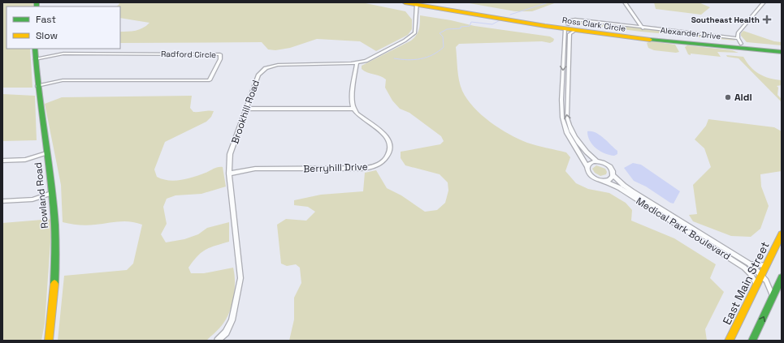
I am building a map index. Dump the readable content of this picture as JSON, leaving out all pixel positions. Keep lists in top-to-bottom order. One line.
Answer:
{"streets":{"main road":["Ross Clark Circle","Rowland Road","East Main Street"],"street":["Alexander Drive","Radford Circle","Brookhill Road","Berryhill Drive","Medical Park Boulevard"]},"crossings":[["Ross Clark Circle","Alexander Drive"],["Ross Clark Circle","Brookhill Road"],["Radford Circle","Rowland Road"],["Brookhill Road","Berryhill Drive"],["Medical Park Boulevard","East Main Street"]],"places":{"health":["Southeast Health"],"other":["Aldi"]},"legend":["Fast","Slow"]}
